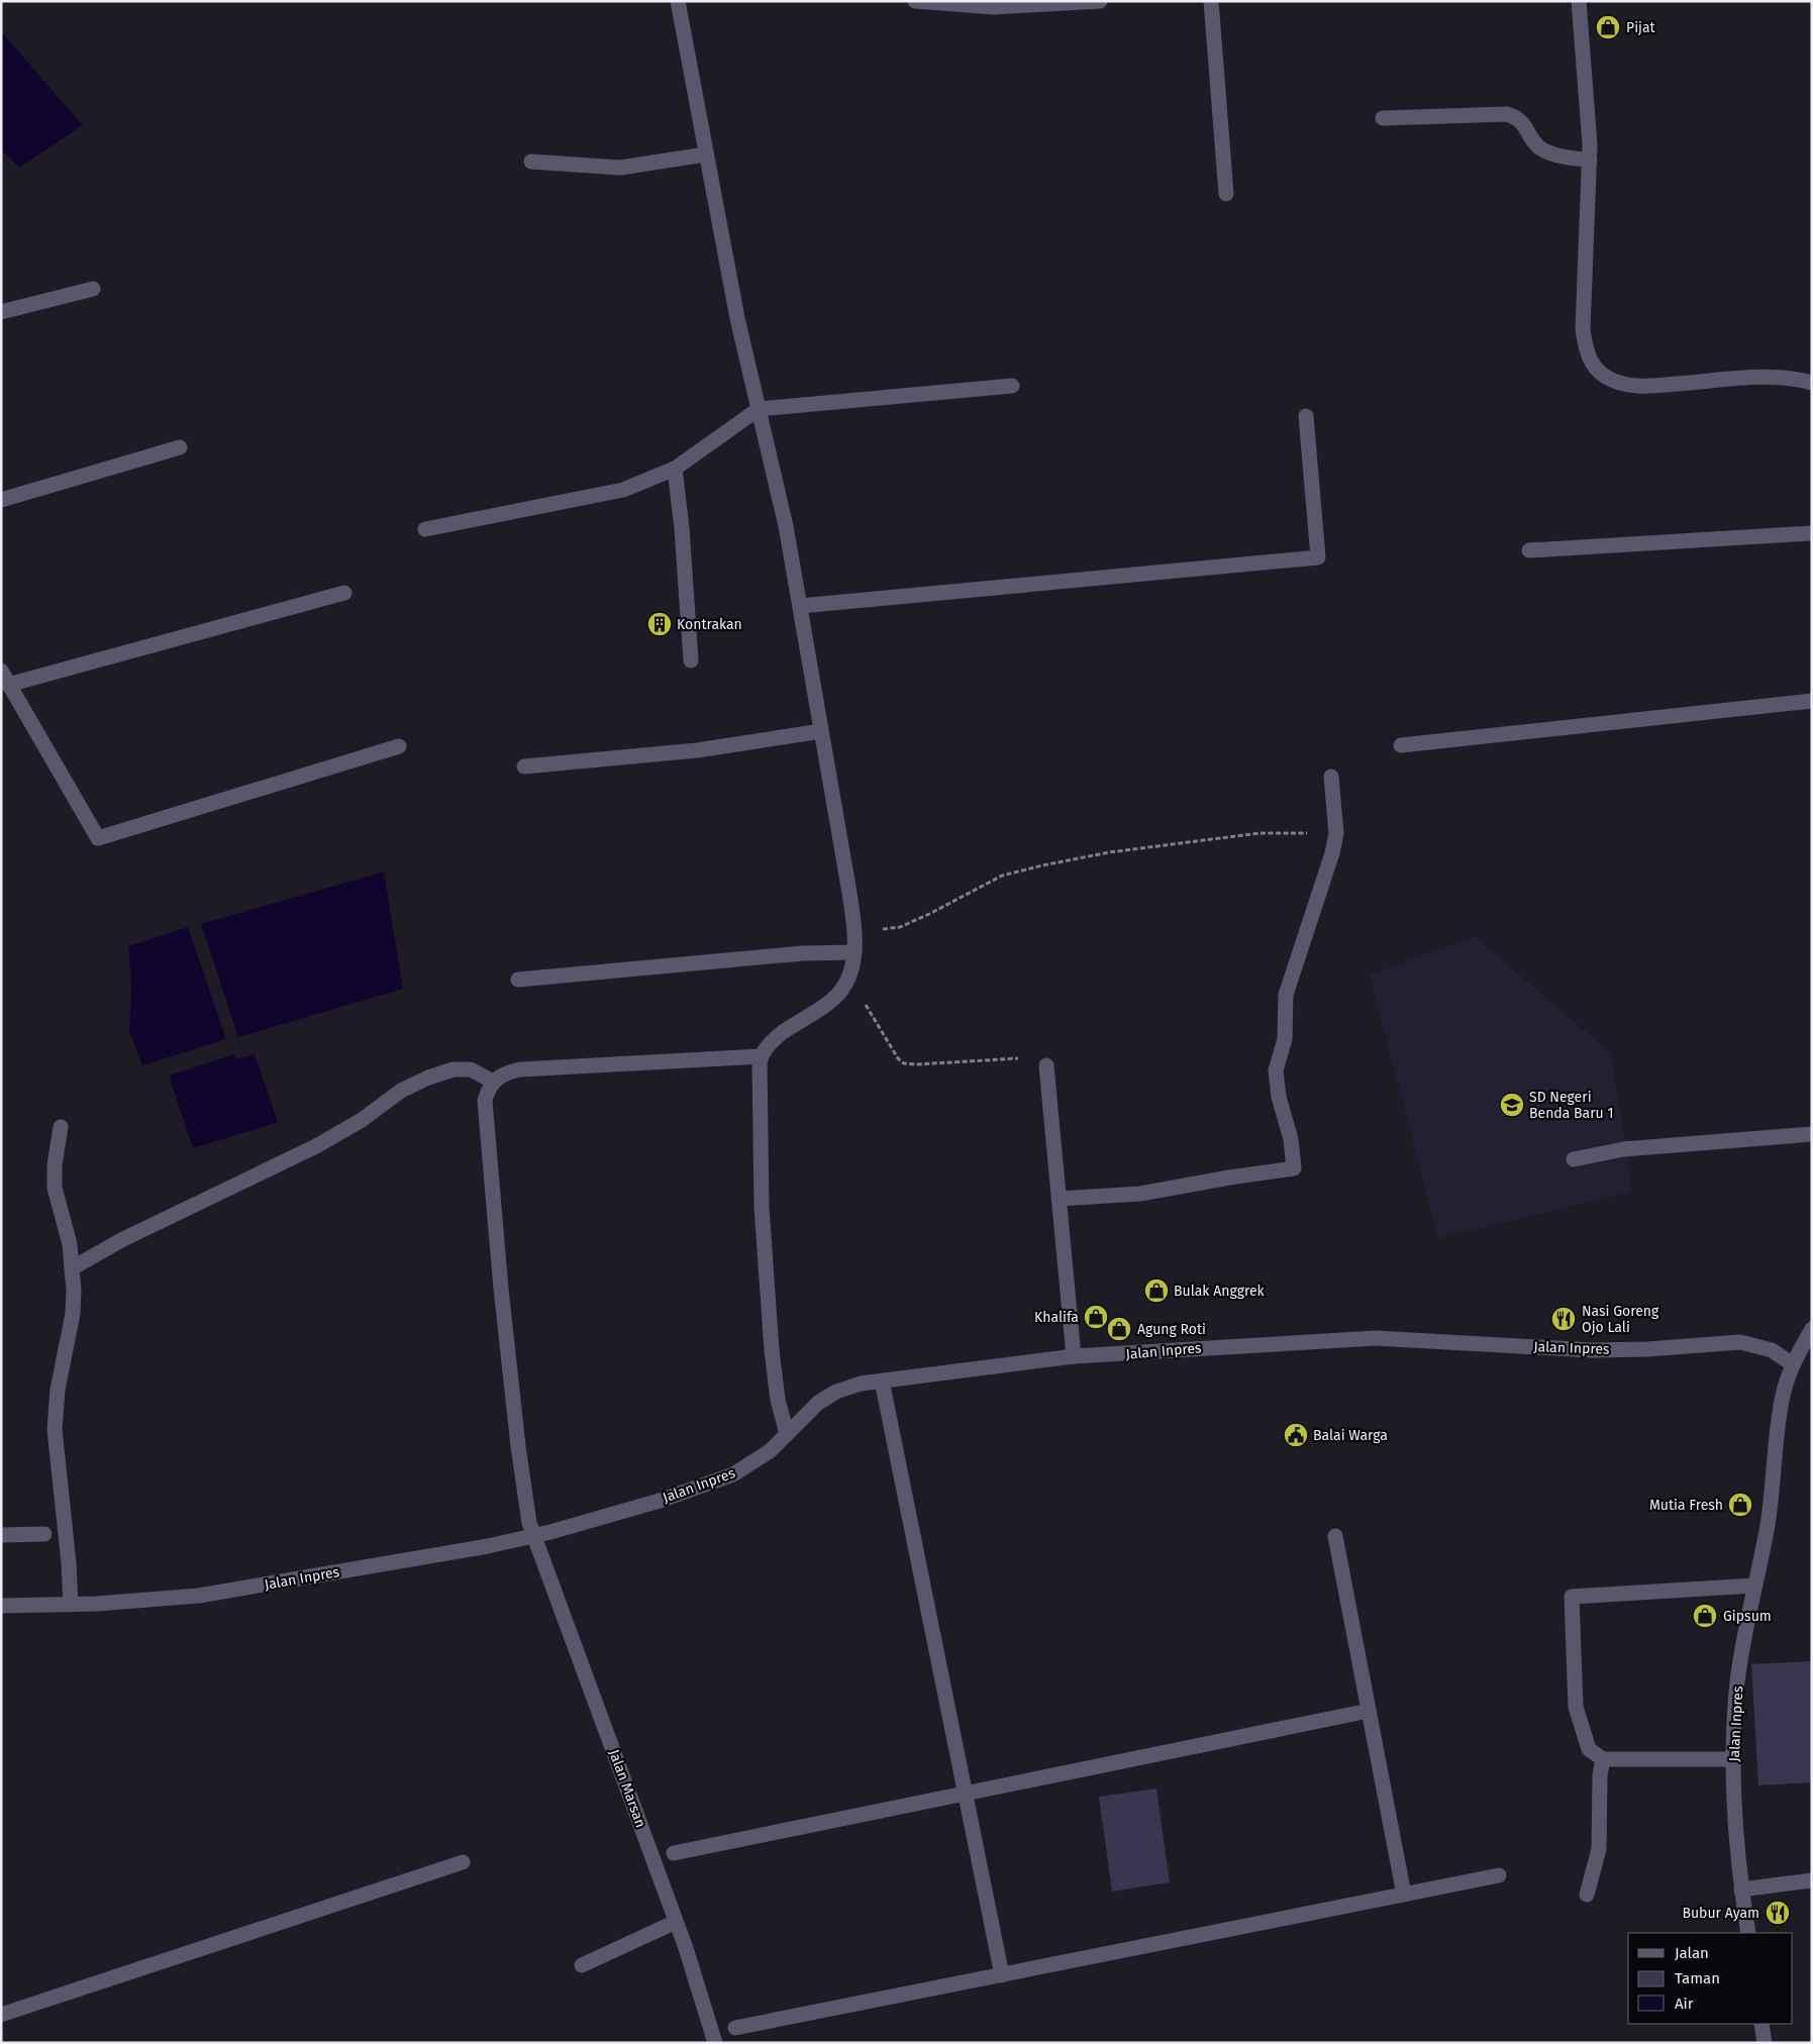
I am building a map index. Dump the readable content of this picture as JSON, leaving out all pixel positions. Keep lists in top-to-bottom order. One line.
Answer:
{"streets":{"street":["Jalan Inpres","Jalan Marsan"]},"crossings":[["Jalan Inpres","Jalan Marsan"]],"places":{"shop":["Pijat","Bulak Anggrek","Khalifa","Agung Roti","Mutia Fresh","Gipsum"],"building":["Kontrakan"],"school or university":["SD Negeri Benda Baru 1"],"restaurant":["Nasi Goreng Ojo Lali","Bubur Ayam"],"public building":["Balai Warga"]},"legend":["Jalan","Taman","Air"]}
